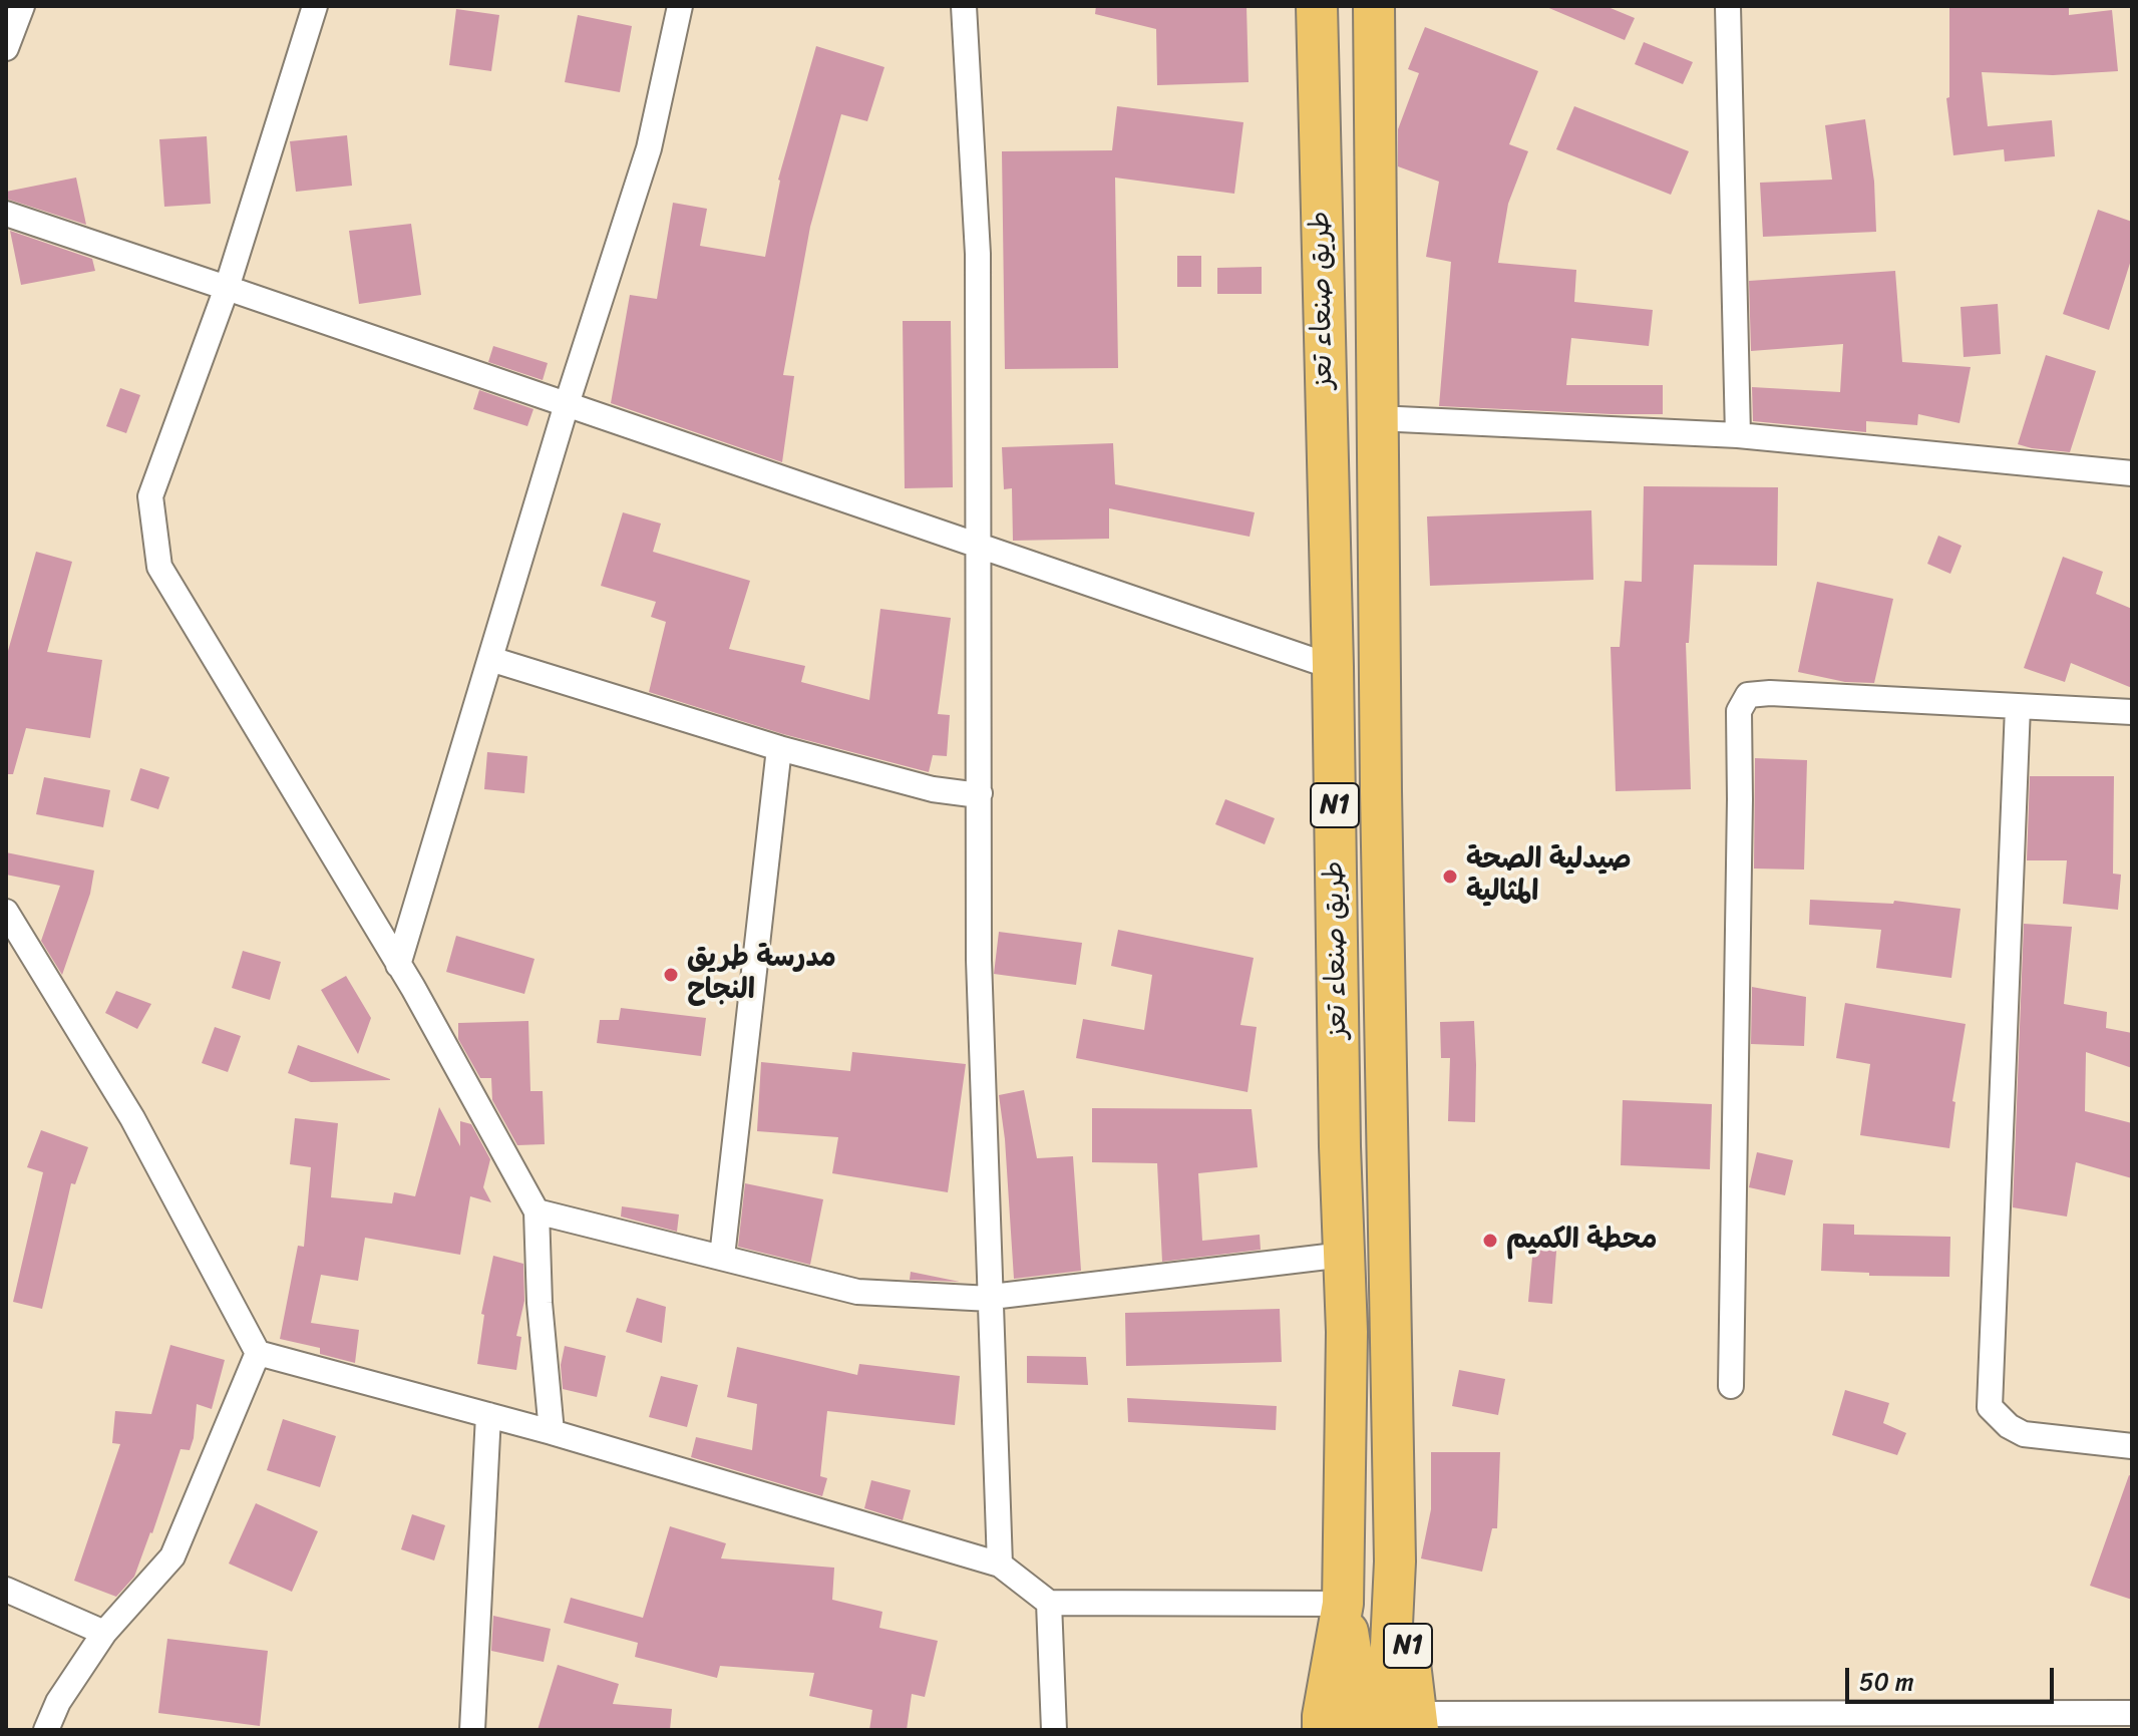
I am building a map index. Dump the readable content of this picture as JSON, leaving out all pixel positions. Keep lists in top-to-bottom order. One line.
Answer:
{"streets":{"highway":["طريق صنعاء تعز","N1"]},"places":["صيدلية الصحة المثالية","مدرسة طريق النجاح","محطة الكميم"],"scale_bar":"50 m"}
